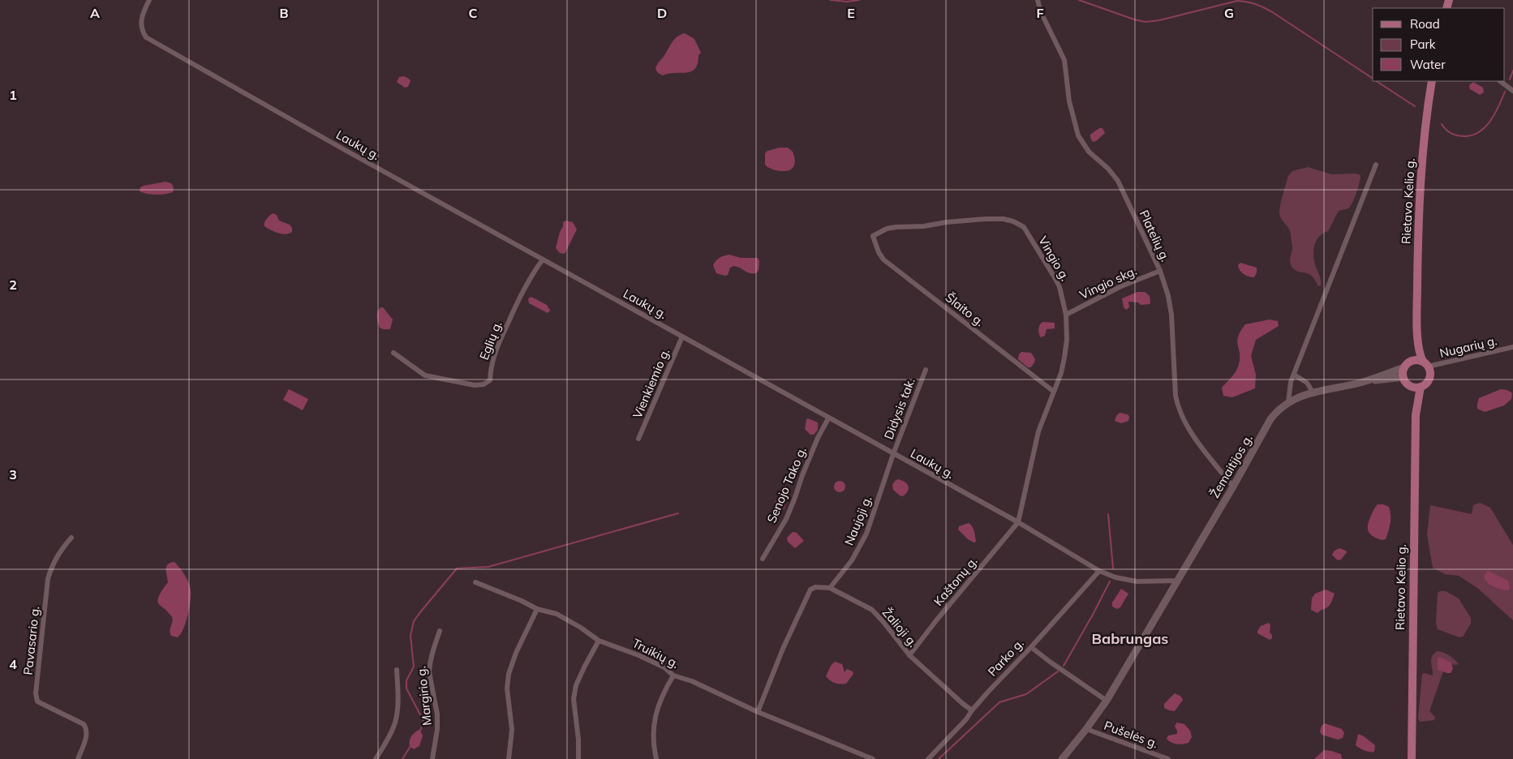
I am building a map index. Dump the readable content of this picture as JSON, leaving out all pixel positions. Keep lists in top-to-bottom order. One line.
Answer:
{"streets":{"main road":["Rietavo Kelio g.","Žemaitijos g."],"street":["Laukų g.","Platelių g.","Vingio g.","Vingio skg.","Šlaito g.","Eglių g.","Nugarių g.","Vienkiemio g.","Didysis tak.","Senojo Tako g.","Naujoji g.","Kaštonų g.","Žalioji g.","Pavasario g.","Truikių g.","Parko g.","Margirio g.","Pušelės g."]},"crossings":[["Laukų g.","Vingio g."],["Laukų g.","Eglių g."],["Laukų g.","Vienkiemio g."],["Laukų g.","Didysis tak."],["Laukų g.","Žemaitijos g."],["Laukų g.","Senojo Tako g."],["Laukų g.","Naujoji g."],["Laukų g.","Kaštonų g."],["Laukų g.","Parko g."],["Rietavo Kelio g.","Nugarių g."],["Platelių g.","Vingio skg."],["Platelių g.","Žemaitijos g."],["Vingio g.","Vingio skg."],["Vingio g.","Šlaito g."],["Vingio g.","Kaštonų g."],["Didysis tak.","Naujoji g."],["Žemaitijos g.","Pušelės g."],["Naujoji g.","Žalioji g."],["Kaštonų g.","Žalioji g."],["Žalioji g.","Parko g."]],"districts":["Babrungas"],"legend":["Road","Park","Water"],"grid":{"columns":["A","B","C","D","E","F","G"],"rows":["1","2","3","4"]}}
